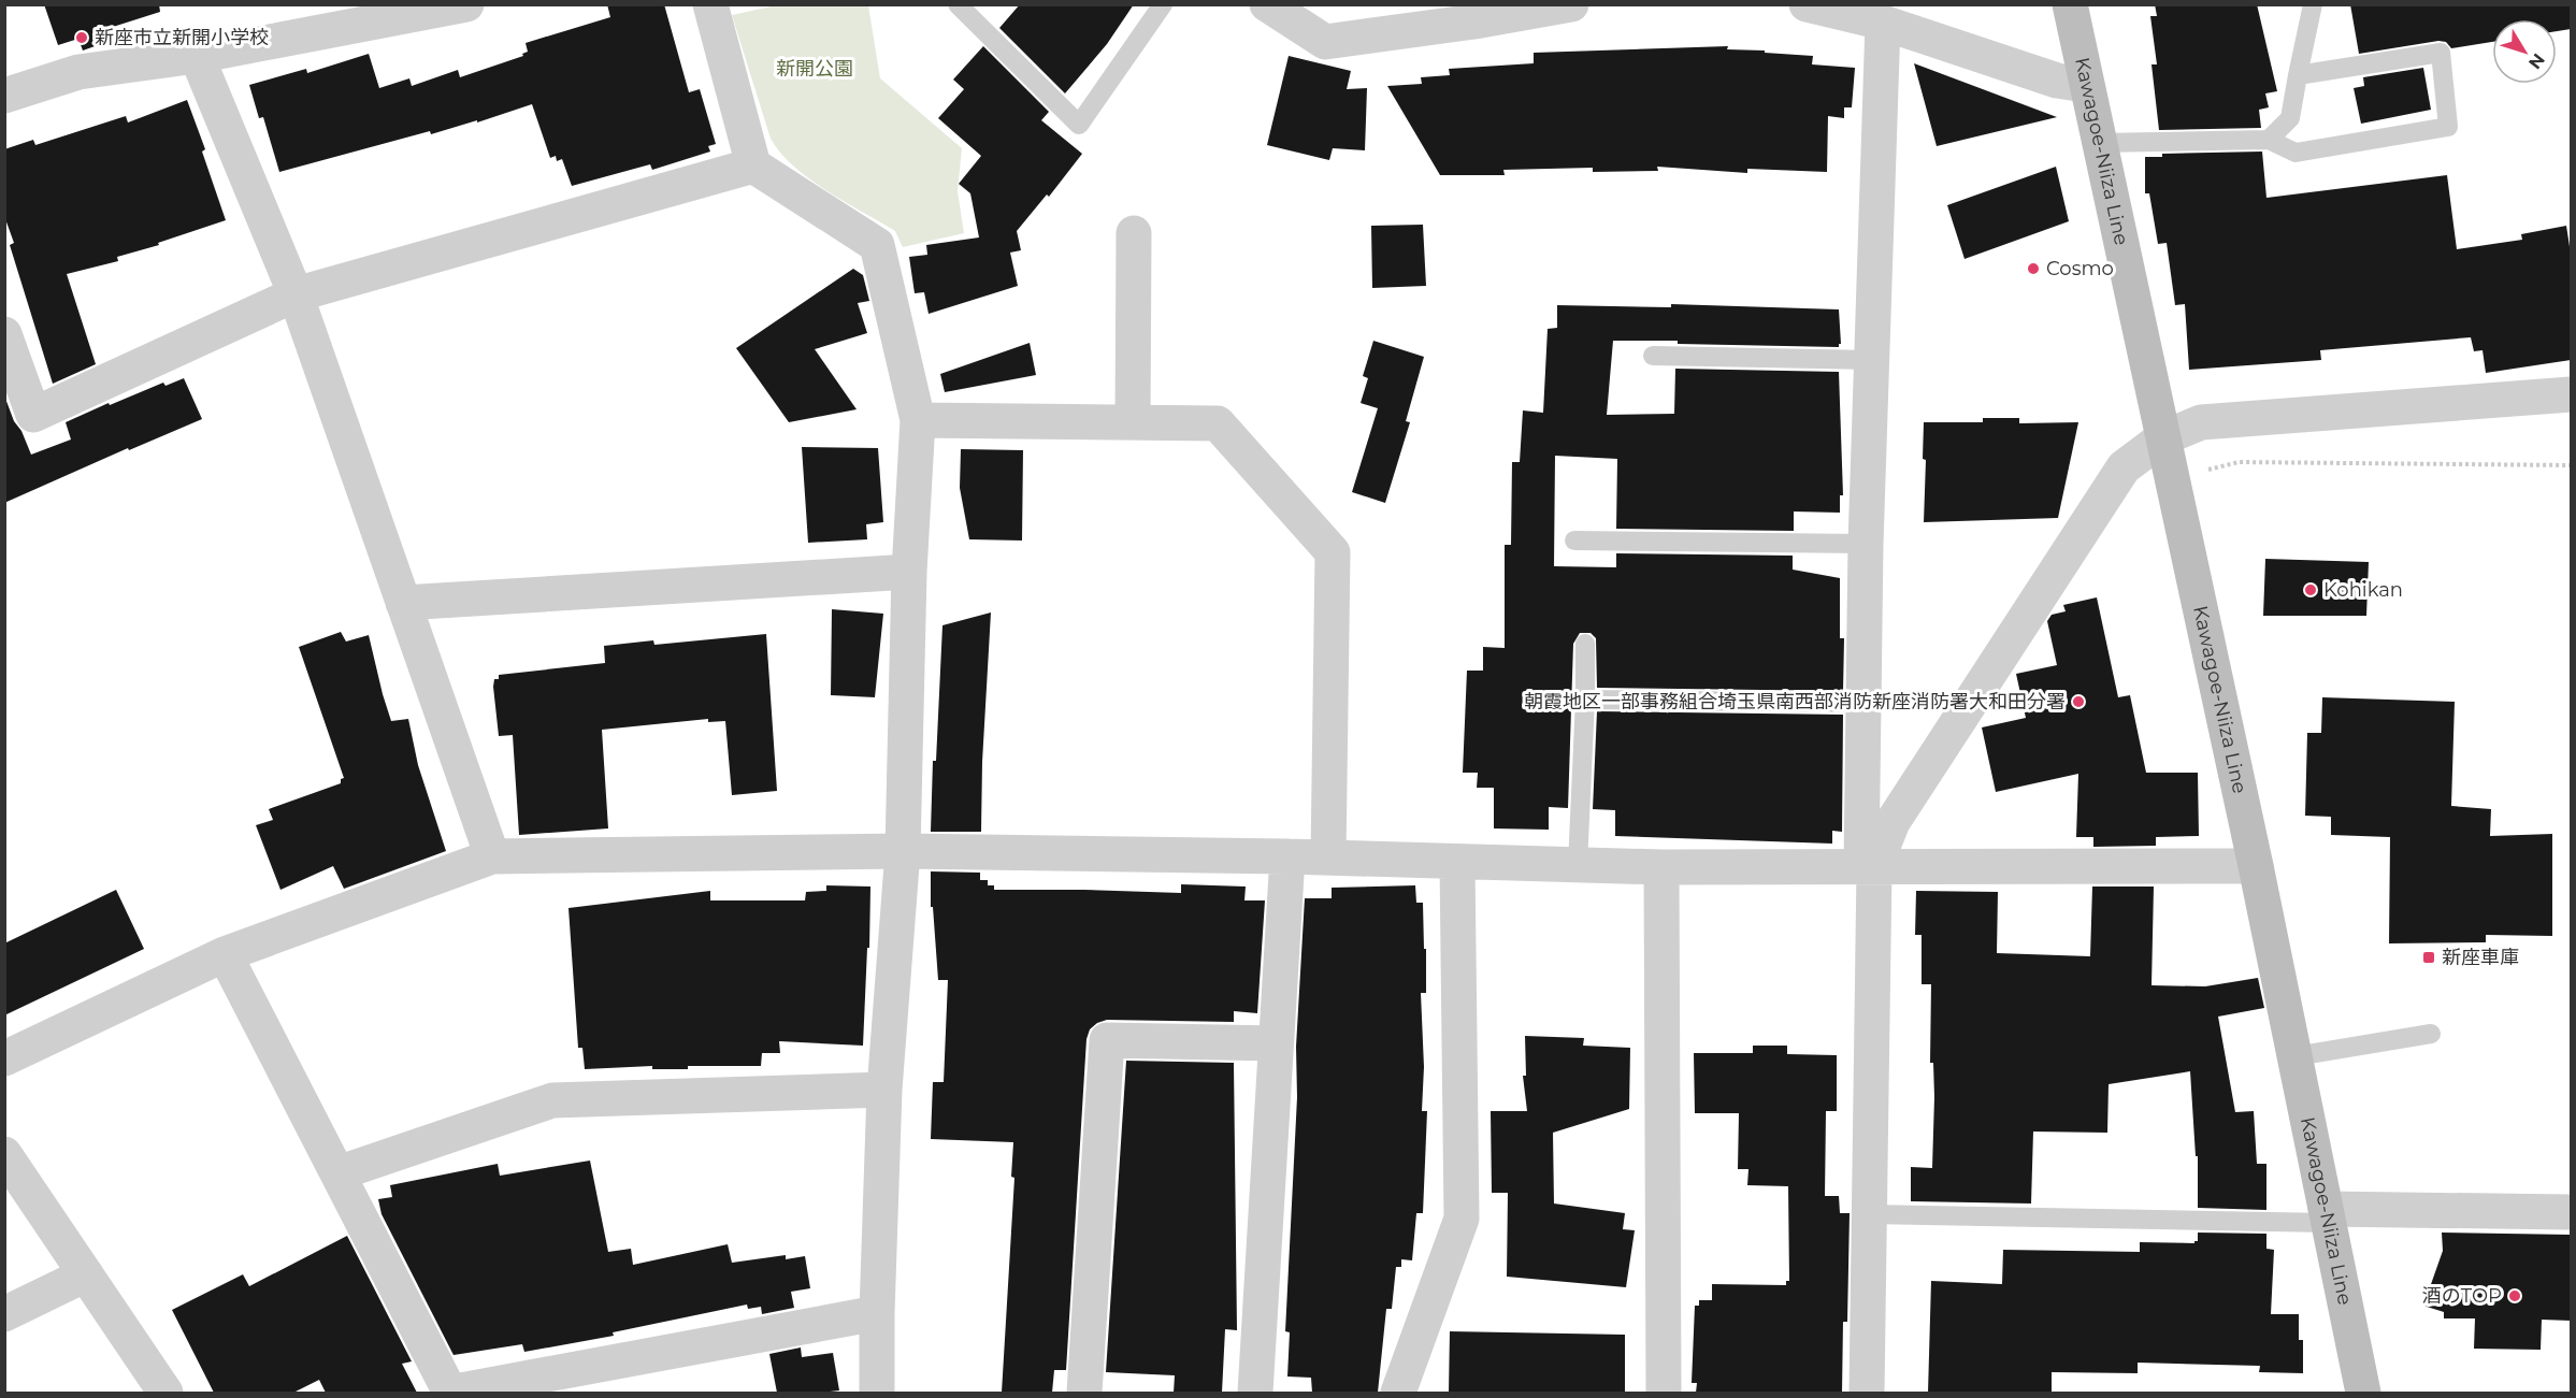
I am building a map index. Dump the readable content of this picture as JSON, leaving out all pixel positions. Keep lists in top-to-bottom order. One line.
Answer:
{"streets":{"main road":["Kawagoe-Niiza Line"]},"parks":["新開公園"],"places":{"other":["新座市立新開小学校","Cosmo","Kohikan","朝霞地区一部事務組合埼玉県南西部消防新座消防署大和田分署","酒のTOP"],"transit":["新座車庫"]},"north":"bottom right"}
